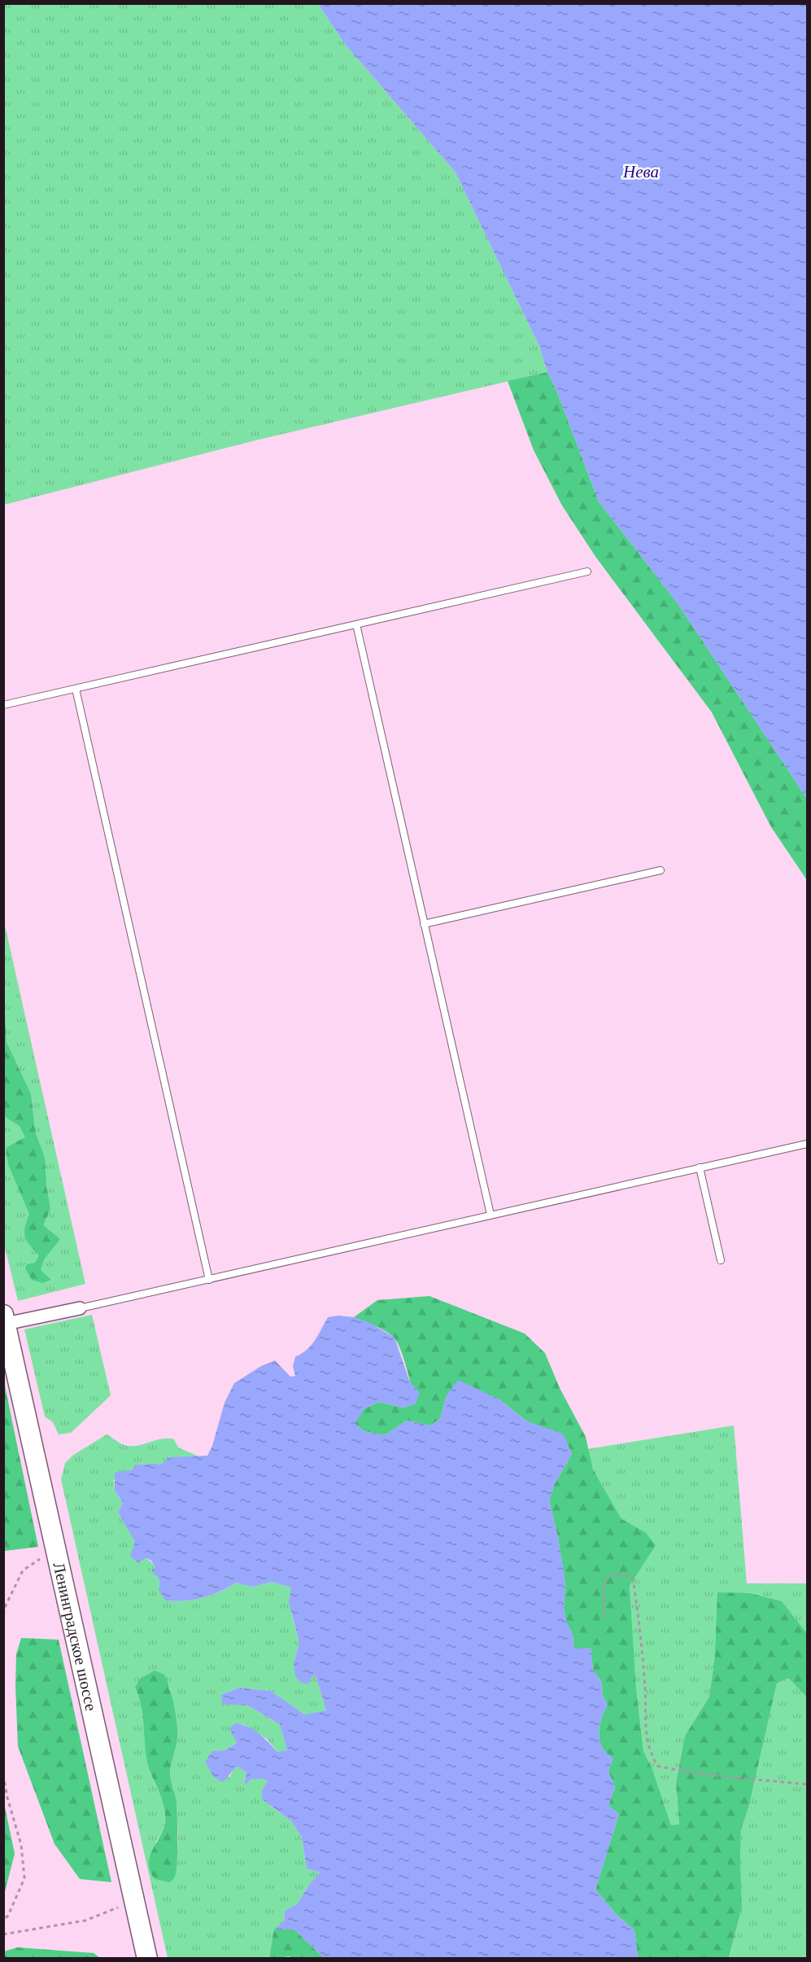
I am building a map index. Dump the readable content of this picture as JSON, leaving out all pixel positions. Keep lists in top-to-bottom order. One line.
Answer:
{"streets":{"main road":["Ленинградское шоссе"]},"water":["Нева"]}
